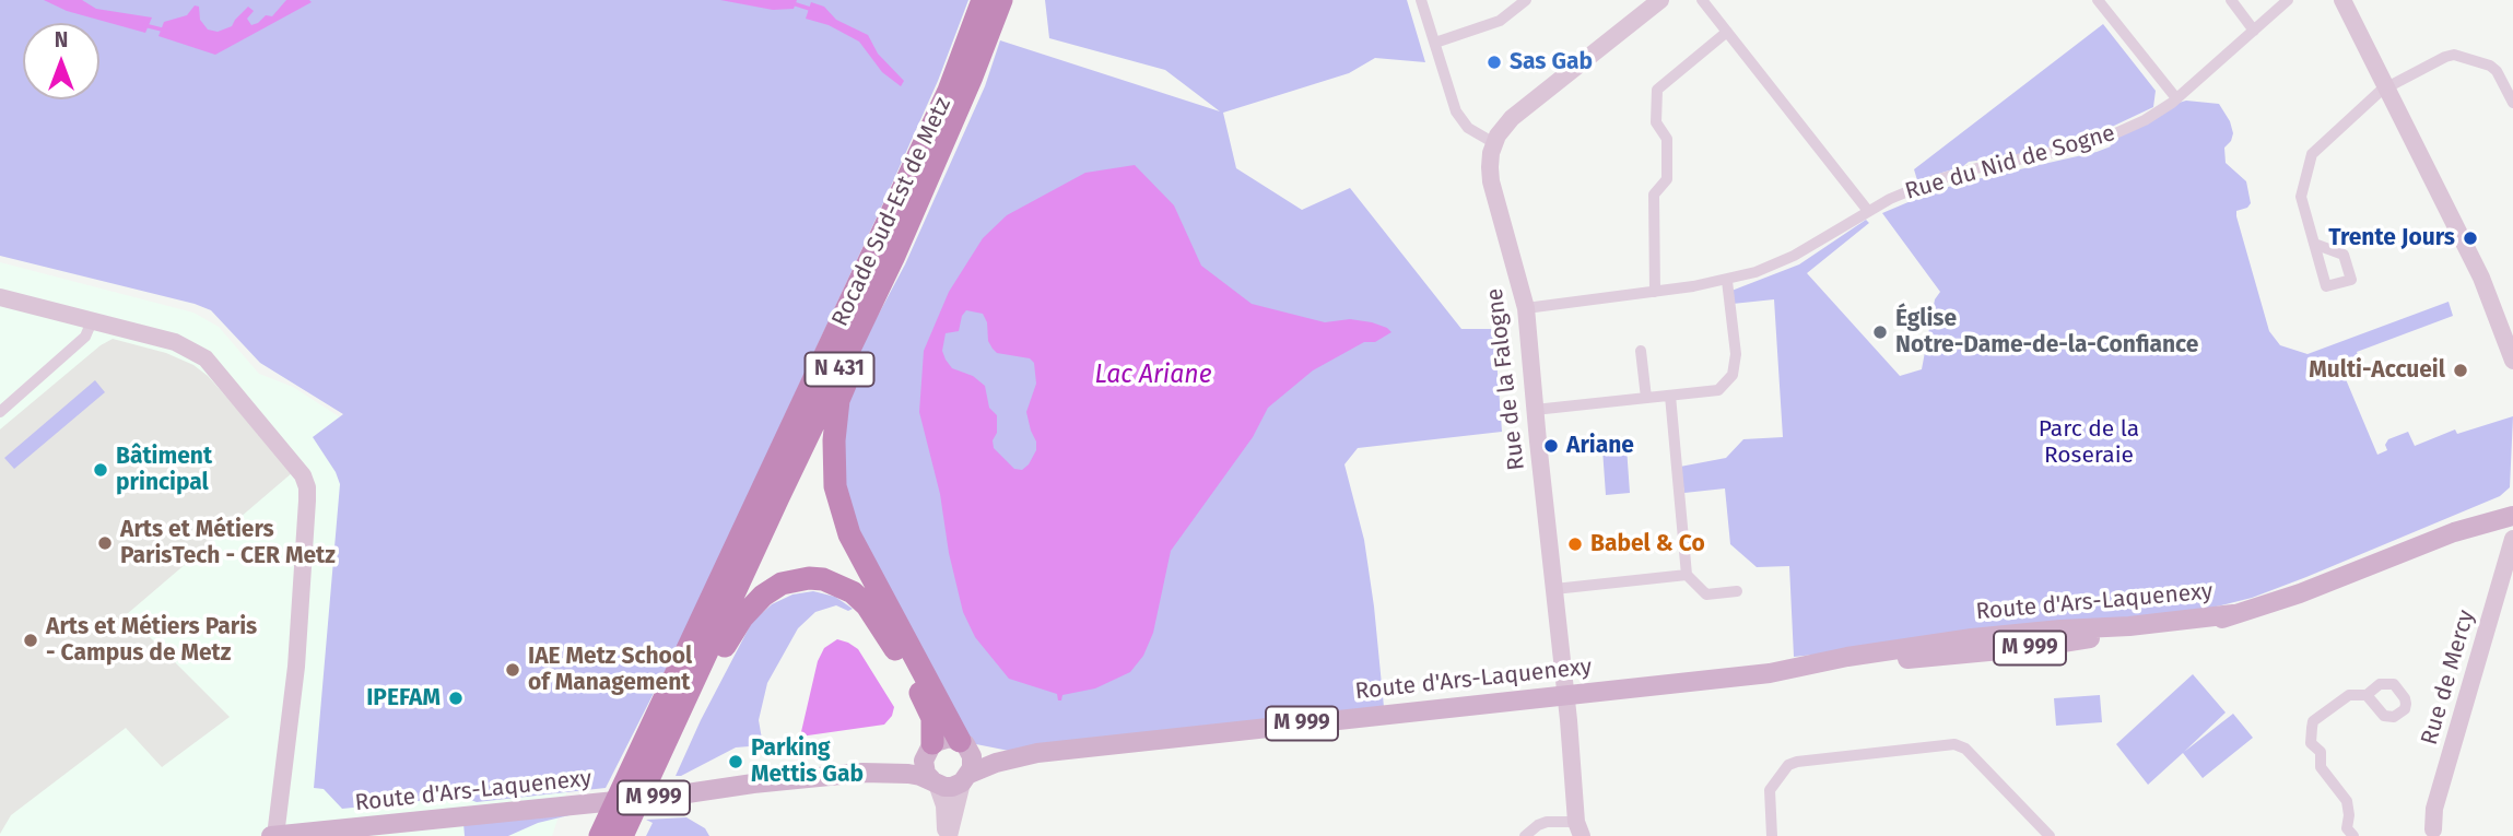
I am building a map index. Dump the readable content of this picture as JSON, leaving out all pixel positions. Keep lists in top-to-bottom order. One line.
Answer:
{"streets":{"highway":["Rocade Sud-Est de Metz","N 431"],"main road":["Route d'Ars-Laquenexy","M 999"],"street":["Rue du Nid de Sogne","Rue de la Falogne","Rue de Mercy"]},"crossings":[["Rue du Nid de Sogne","Rue de la Falogne"],["Rue de la Falogne","Route d'Ars-Laquenexy"]],"water":["Lac Ariane"],"parks":["Parc de la Roseraie"],"places":["Sas Gab","Trente Jours","Église Notre-Dame-de-la-Confiance","Multi-Accueil","Ariane","Bâtiment principal","Arts et Métiers ParisTech - CER Metz","Babel & Co","Arts et Métiers Paris - Campus de Metz","IAE Metz School of Management","IPEFAM","Parking Mettis Gab"],"north":"top"}
